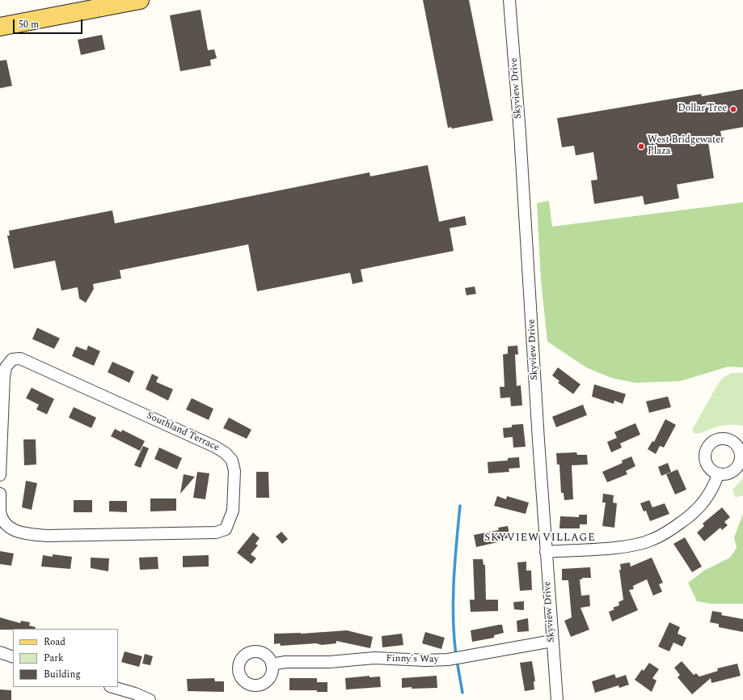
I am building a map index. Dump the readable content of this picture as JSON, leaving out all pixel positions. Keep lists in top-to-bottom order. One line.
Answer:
{"streets":{"street":["Skyview Drive","Southland Terrace","Finny's Way"]},"crossings":[["Skyview Drive","Finny's Way"]],"districts":["SKYVIEW VILLAGE"],"places":["Dollar Tree","West Bridgewater Plaza"],"legend":["Road","Park","Building"],"scale_bar":"50 m"}
